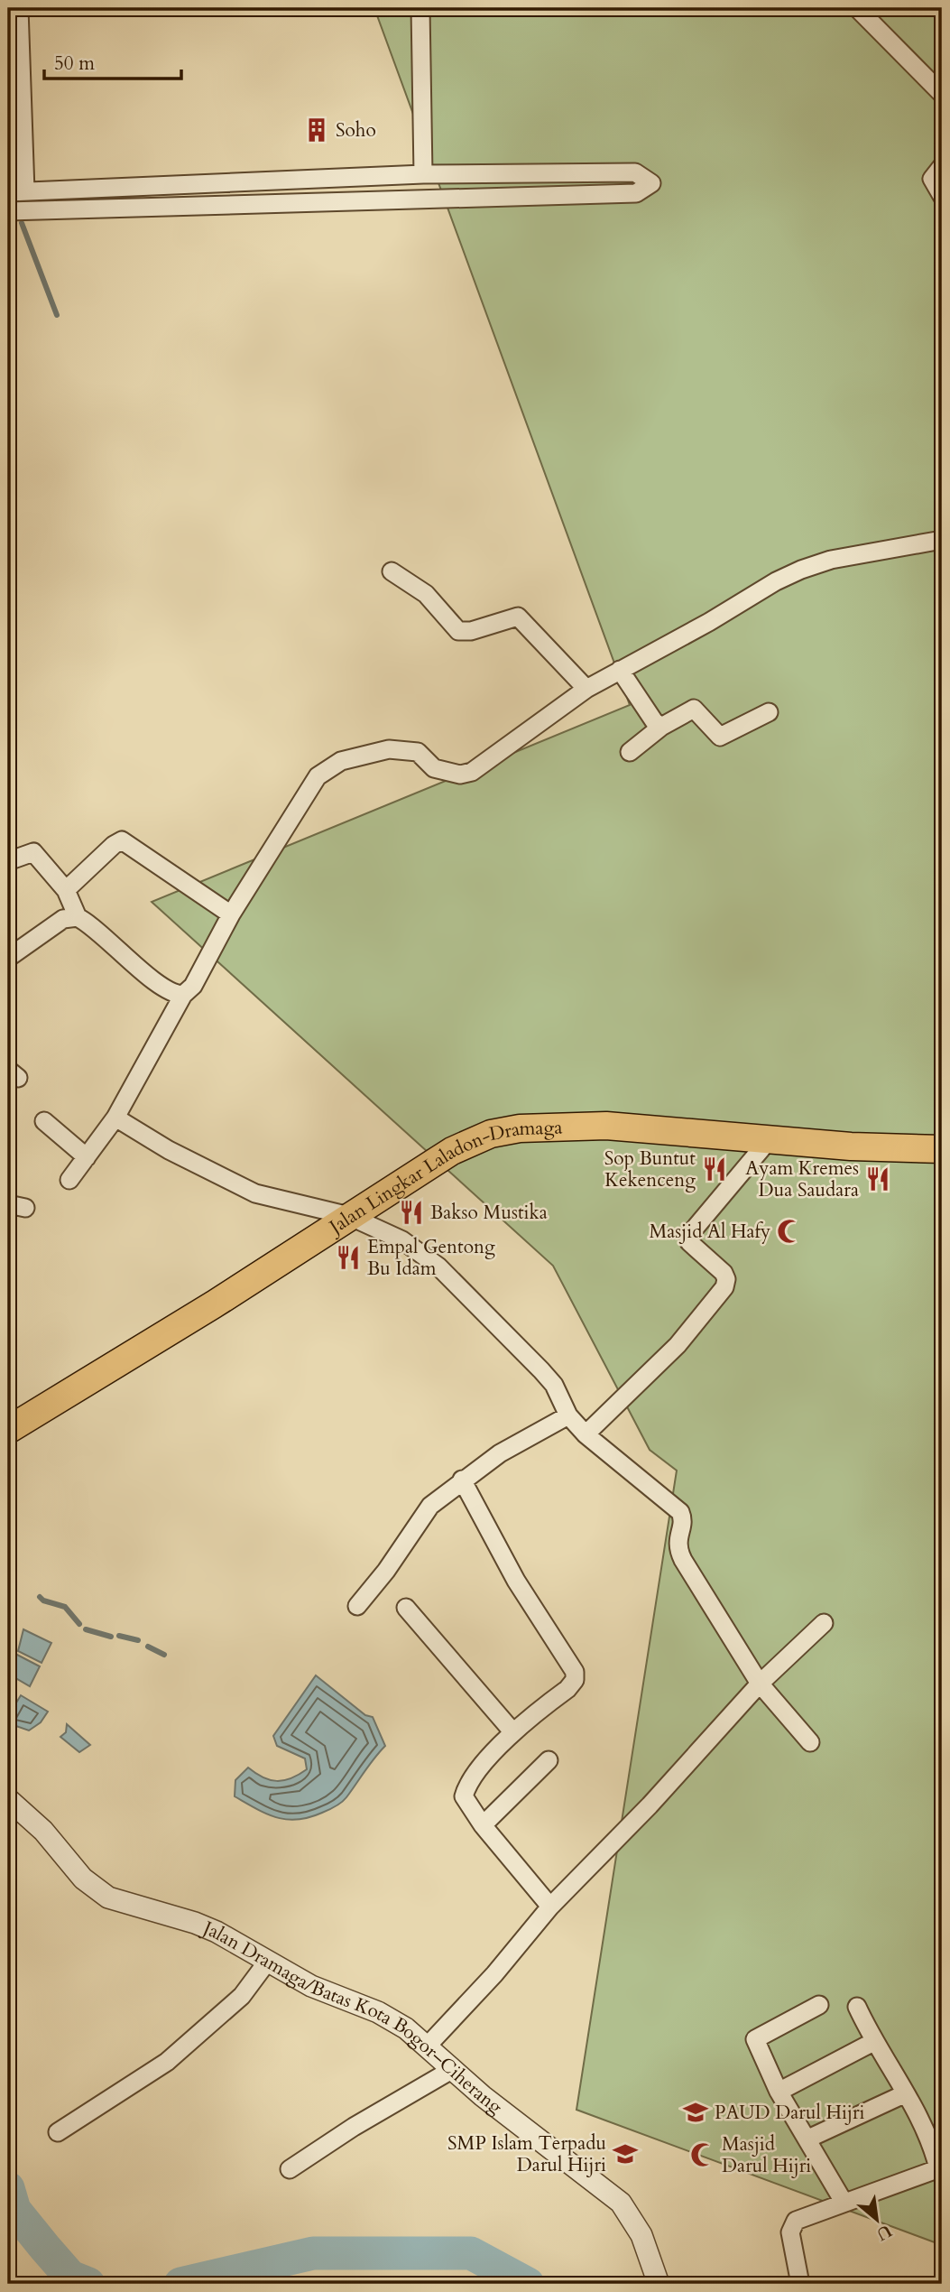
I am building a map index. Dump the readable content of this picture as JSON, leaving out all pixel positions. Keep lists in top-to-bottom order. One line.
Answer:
{"streets":{"main road":["Jalan Lingkar Laladon-Dramaga"],"street":["Jalan Dramaga/Batas Kota Bogor–Ciherang"]},"places":{"building":["Soho"],"restaurant":["Sop Buntut Kekenceng","Ayam Kremes Dua Saudara","Bakso Mustika","Empal Gentong Bu Idam"],"mosque":["Masjid Al Hafy","Masjid Darul Hijri"],"school or university":["PAUD Darul Hijri","SMP Islam Terpadu Darul Hijri"]},"scale_bar":"50 m","north":"bottom right"}
